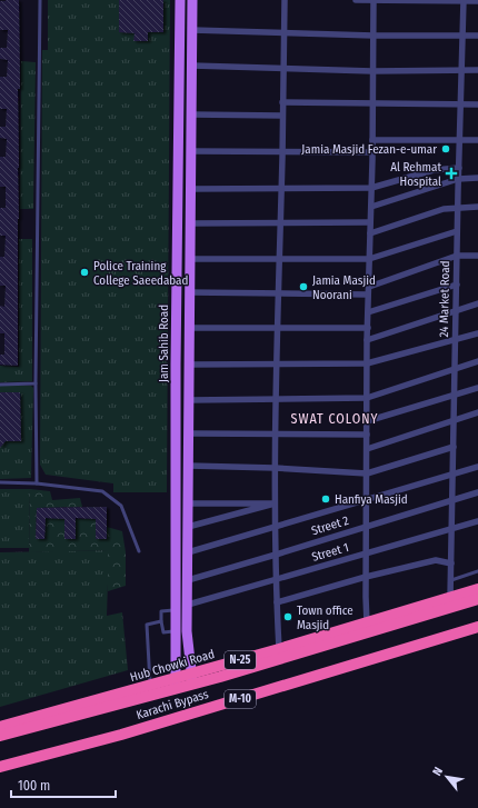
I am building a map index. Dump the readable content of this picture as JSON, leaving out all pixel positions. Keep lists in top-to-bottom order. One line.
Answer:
{"streets":{"highway":["N-25","Hub Chowki Road","M-10","Karachi Bypass"],"main road":["Jam Sahib Road"],"street":["24 Market Road","Street 2","Street 1"]},"crossings":[["24 Market Road","Street 2"],["24 Market Road","Street 1"],["24 Market Road","Hub Chowki Road"],["Jam Sahib Road","Street 2"],["Jam Sahib Road","Street 1"],["Jam Sahib Road","Hub Chowki Road"]],"districts":["SWAT COLONY"],"places":{"other":["Jamia Masjid Fezan-e-umar","Police Training College Saeedabad","Jamia Masjid Noorani","Hanfiya Masjid","Town office Masjid"],"health":["Al Rehmat Hospital"]},"scale_bar":"100 m","north":"top left"}
